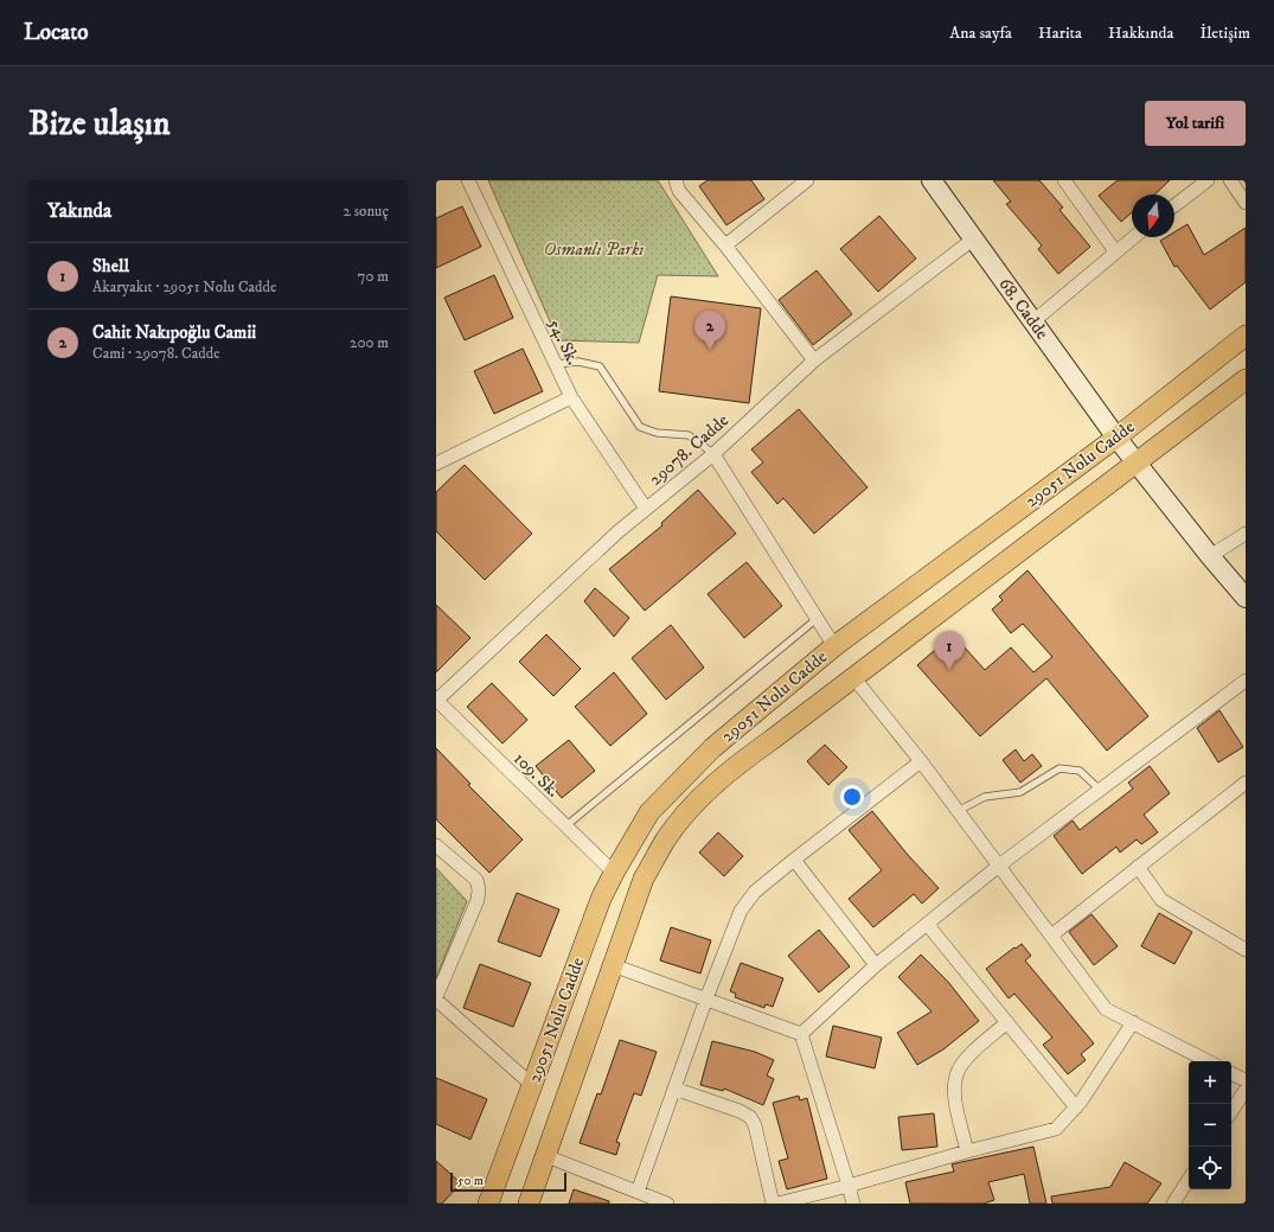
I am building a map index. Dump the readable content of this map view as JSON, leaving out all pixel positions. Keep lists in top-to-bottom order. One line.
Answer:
{"streets":{"main road":["29051 Nolu Cadde"],"street":["68. Cadde","54. Sk.","29078. Cadde","109. Sk."]},"crossings":[["68. Cadde","29078. Cadde"],["68. Cadde","29051 Nolu Cadde"],["54. Sk.","29078. Cadde"],["29078. Cadde","109. Sk."],["29051 Nolu Cadde","109. Sk."]],"parks":["Osmanlı Parkı"],"scale_bar":"50 m","north":"bottom","page":{"header":"Locato","nav":["Ana sayfa","Harita","Hakkında","İletişim"],"buttons":"Yol tarifi","title":"Bize ulaşın","heading":["Yakında","2 sonuç"],"list":[{"mark":"1","name":"Shell","note":"Akaryakıt · 29051 Nolu Cadde","value":"70 m"},{"mark":"2","name":"Cahit Nakıpoğlu Camii","note":"Cami · 29078. Cadde","value":"200 m"}],"pins":["2","1"],"map_buttons":["+","−"],"scale":"50 m"}}
